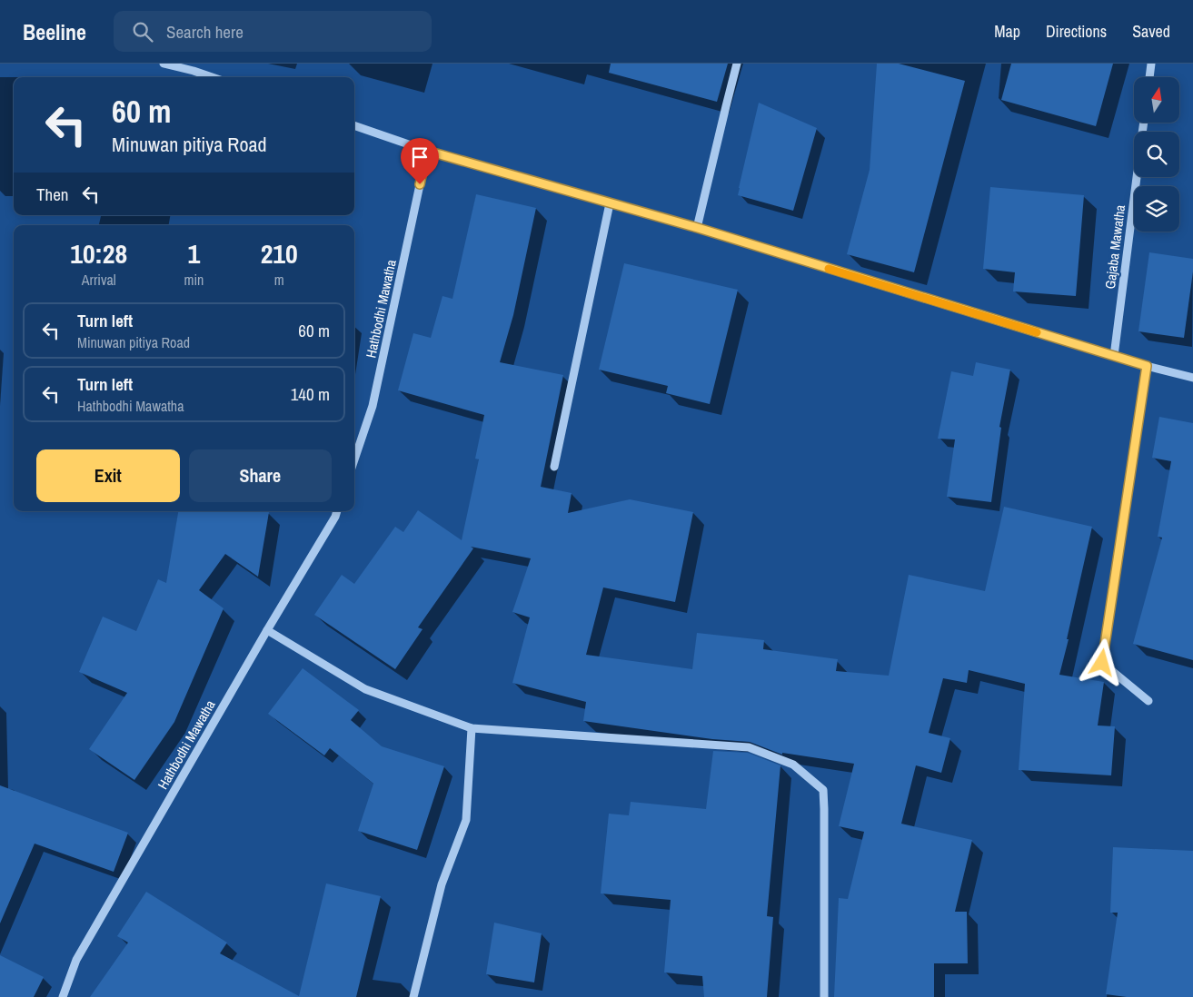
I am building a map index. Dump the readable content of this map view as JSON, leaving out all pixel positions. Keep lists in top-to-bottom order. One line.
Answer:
{"streets":{"street":["Gajaba Mawatha","Hathbodhi Mawatha"]},"north":"top","page":{"header":"Beeline","search":"Search here","nav":["Map","Directions","Saved"],"turn":["60 m","Minuwan pitiya Road"],"then":"Then","eta":["10:28","Arrival","1","min","210","m"],"list":[{"name":"Turn left","note":"Minuwan pitiya Road","value":"60 m"},{"name":"Turn left","note":"Hathbodhi Mawatha","value":"140 m"}],"buttons":["Exit","Share"]}}
